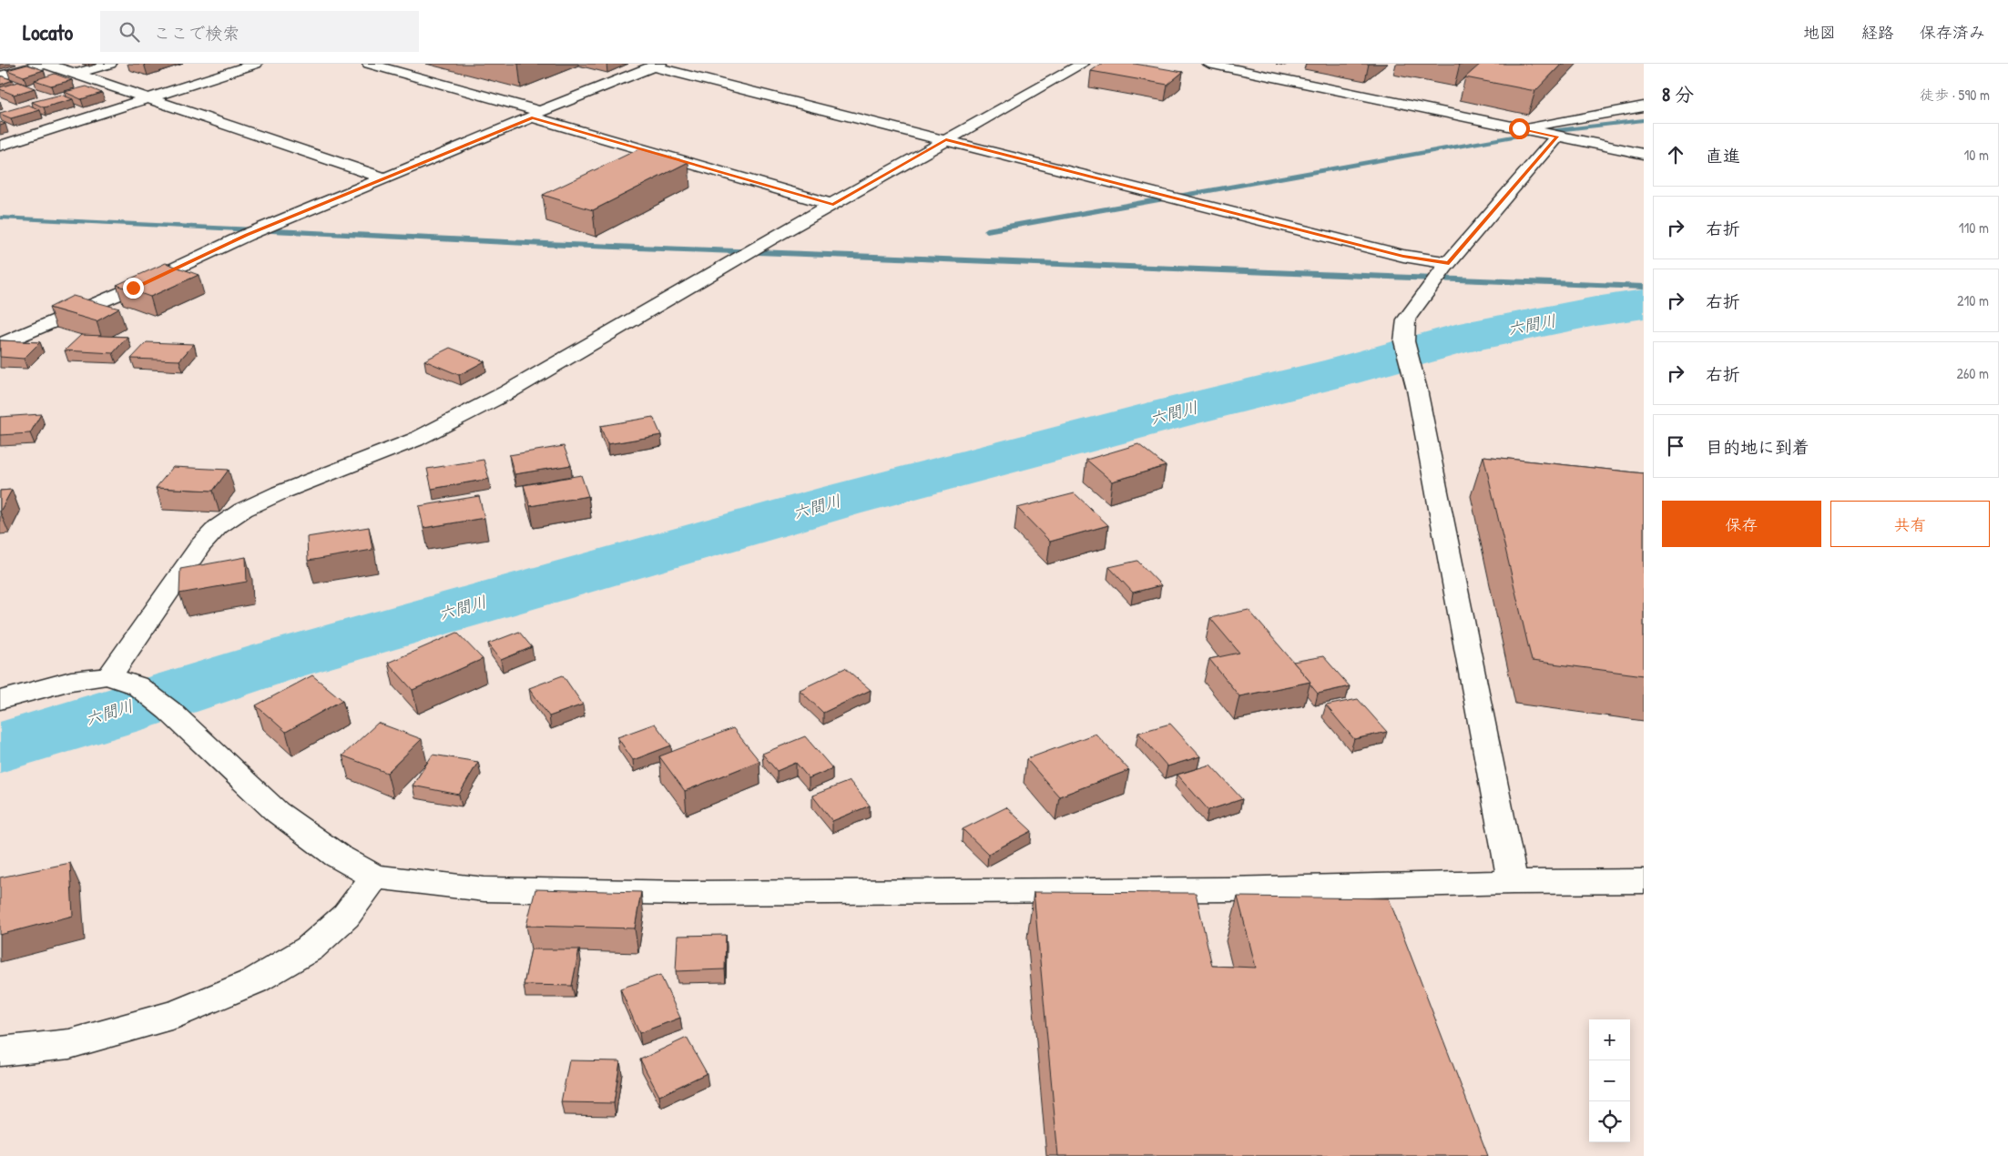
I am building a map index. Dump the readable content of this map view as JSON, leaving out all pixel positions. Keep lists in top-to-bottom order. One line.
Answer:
{"water":["六間川"],"page":{"header":"Locato","search":"ここで検索","nav":["地図","経路","保存済み"],"heading":["8 分","徒歩 · 590 m"],"list":[["直進","10 m"],["右折","110 m"],["右折","210 m"],["右折","260 m"],"目的地に到着"],"buttons":["保存","共有"],"map_buttons":["+","−"]}}
